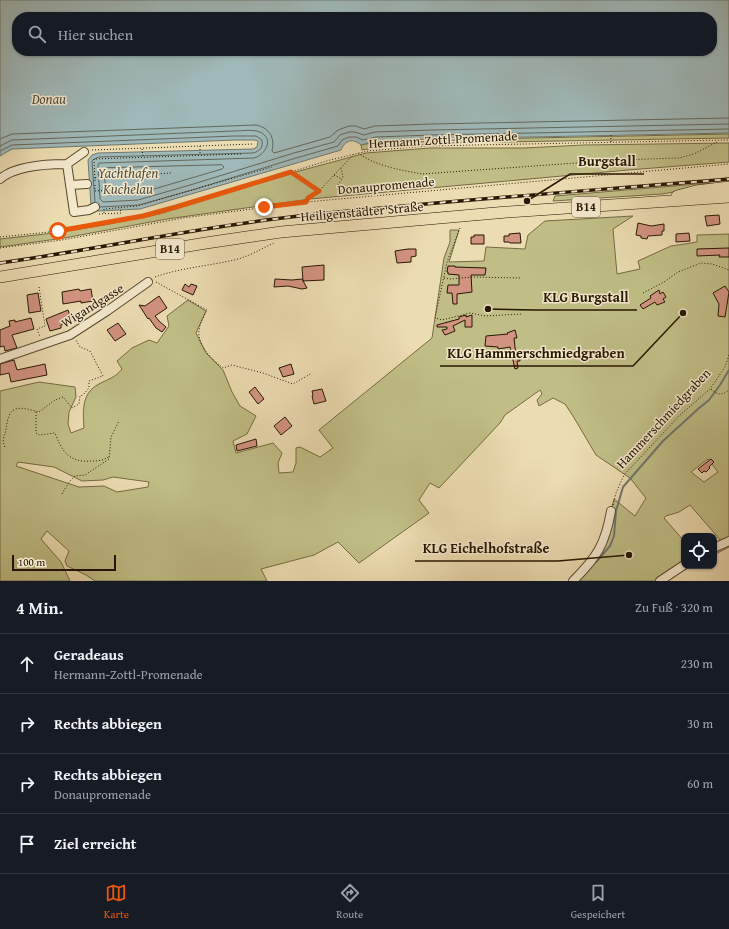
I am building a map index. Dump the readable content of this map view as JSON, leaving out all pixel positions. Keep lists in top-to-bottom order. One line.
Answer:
{"streets":{"main road":["B14","Heiligenstädter Straße"],"street":["Wigandgasse"],"path":["Hermann-Zottl-Promenade","Donaupromenade","Hammerschmiedgraben"]},"water":["Donau","Yachthafen Kuchelau"],"places":["Burgstall","KLG Burgstall","KLG Hammerschmiedgraben","KLG Eichelhofstraße"],"scale_bar":"100 m","page":{"search":"Hier suchen","scale":"100 m","heading":["4 Min.","Zu Fuß · 320 m"],"list":[["Geradeaus","Hermann-Zottl-Promenade","230 m"],["Rechts abbiegen","30 m"],["Rechts abbiegen","Donaupromenade","60 m"],"Ziel erreicht"],"nav":["Karte","Route","Gespeichert"]}}
